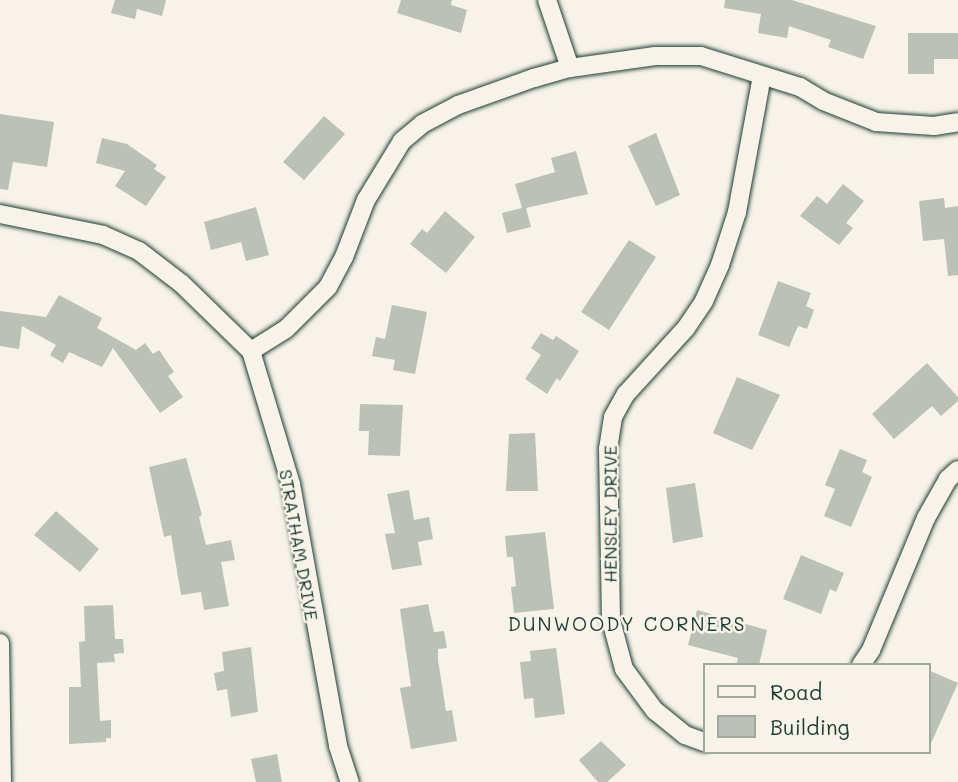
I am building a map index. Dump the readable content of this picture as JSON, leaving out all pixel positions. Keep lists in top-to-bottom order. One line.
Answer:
{"streets":{"street":["HENSLEY DRIVE","STRATHAM DRIVE"]},"districts":["DUNWOODY CORNERS"],"legend":["Road","Building"]}
